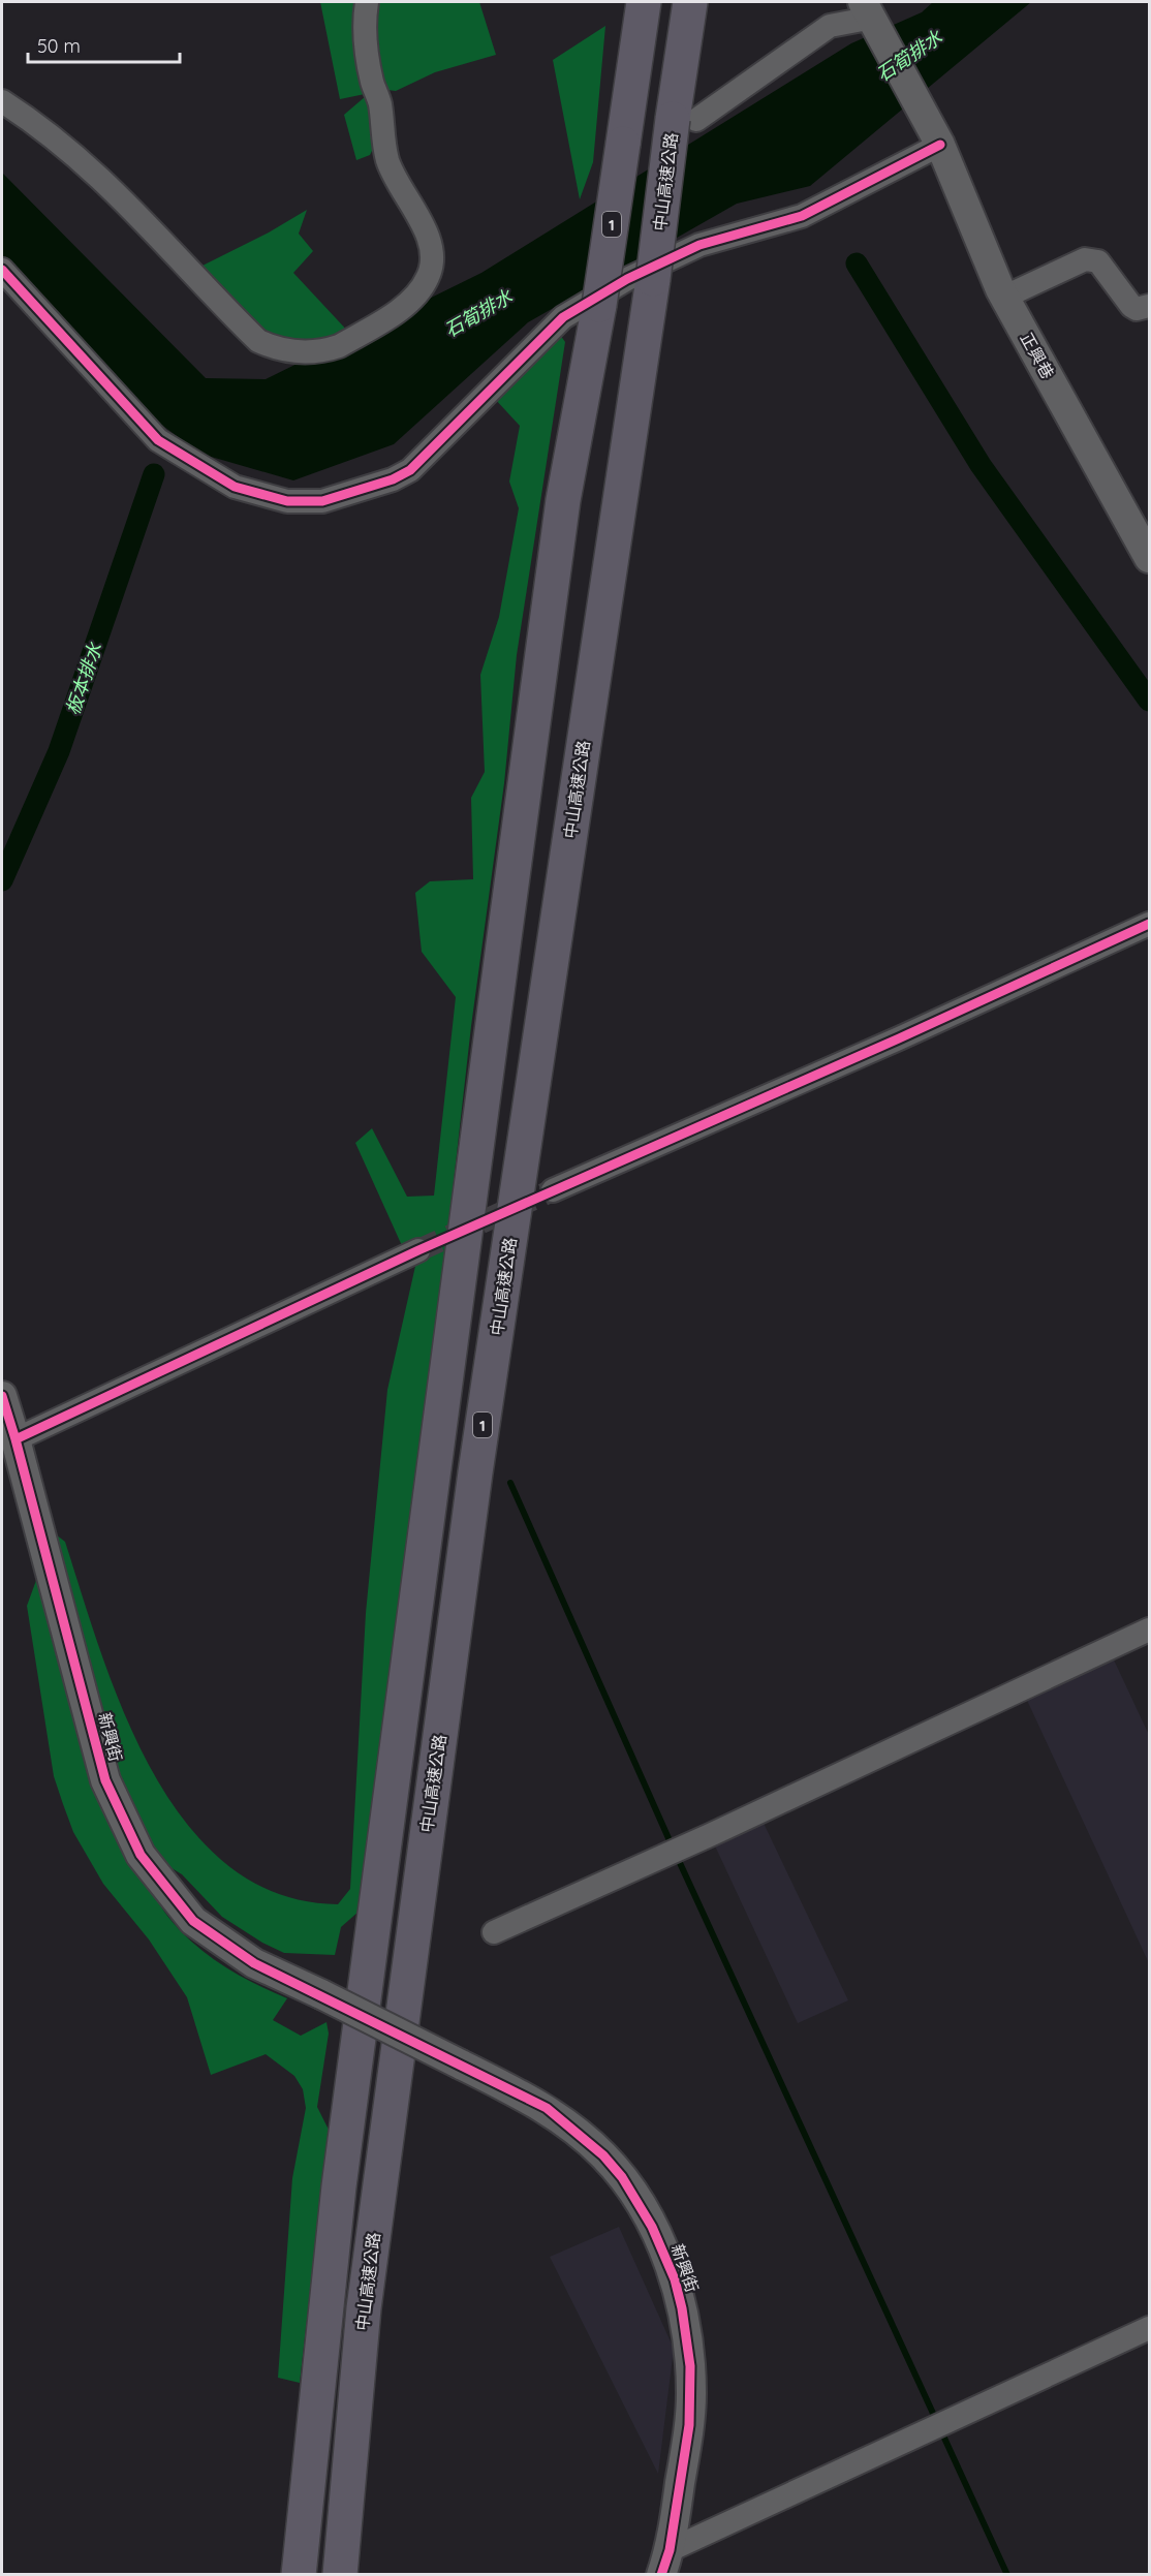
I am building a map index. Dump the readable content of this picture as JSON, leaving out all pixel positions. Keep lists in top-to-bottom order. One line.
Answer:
{"streets":{"highway":["中山高速公路","1"],"street":["正興巷","新興街"]},"water":["石筍排水","板本排水"],"scale_bar":"50 m"}
